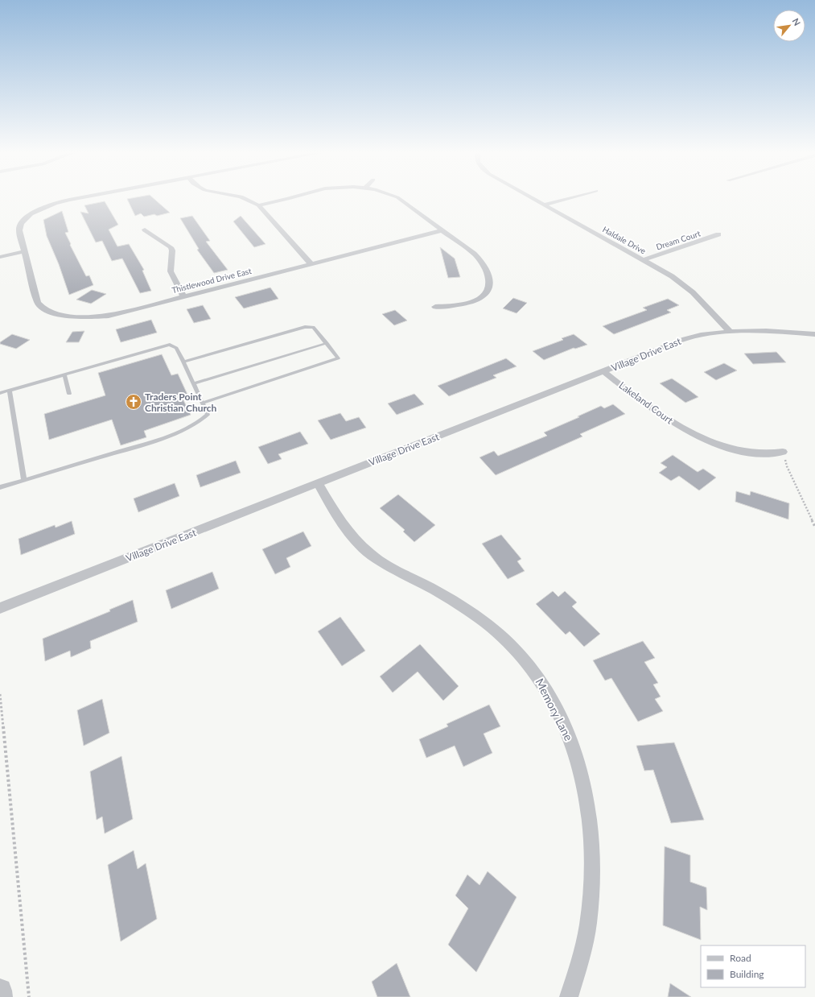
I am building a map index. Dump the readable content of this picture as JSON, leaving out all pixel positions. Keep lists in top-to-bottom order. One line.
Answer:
{"streets":{"street":["Haldale Drive","Dream Court","Thistlewood Drive East","Village Drive East","Lakeland Court","Memory Lane"]},"crossings":[["Haldale Drive","Dream Court"],["Haldale Drive","Village Drive East"],["Village Drive East","Lakeland Court"],["Village Drive East","Memory Lane"]],"places":{"church":["Traders Point Christian Church"]},"legend":["Road","Building"],"north":"top right"}
